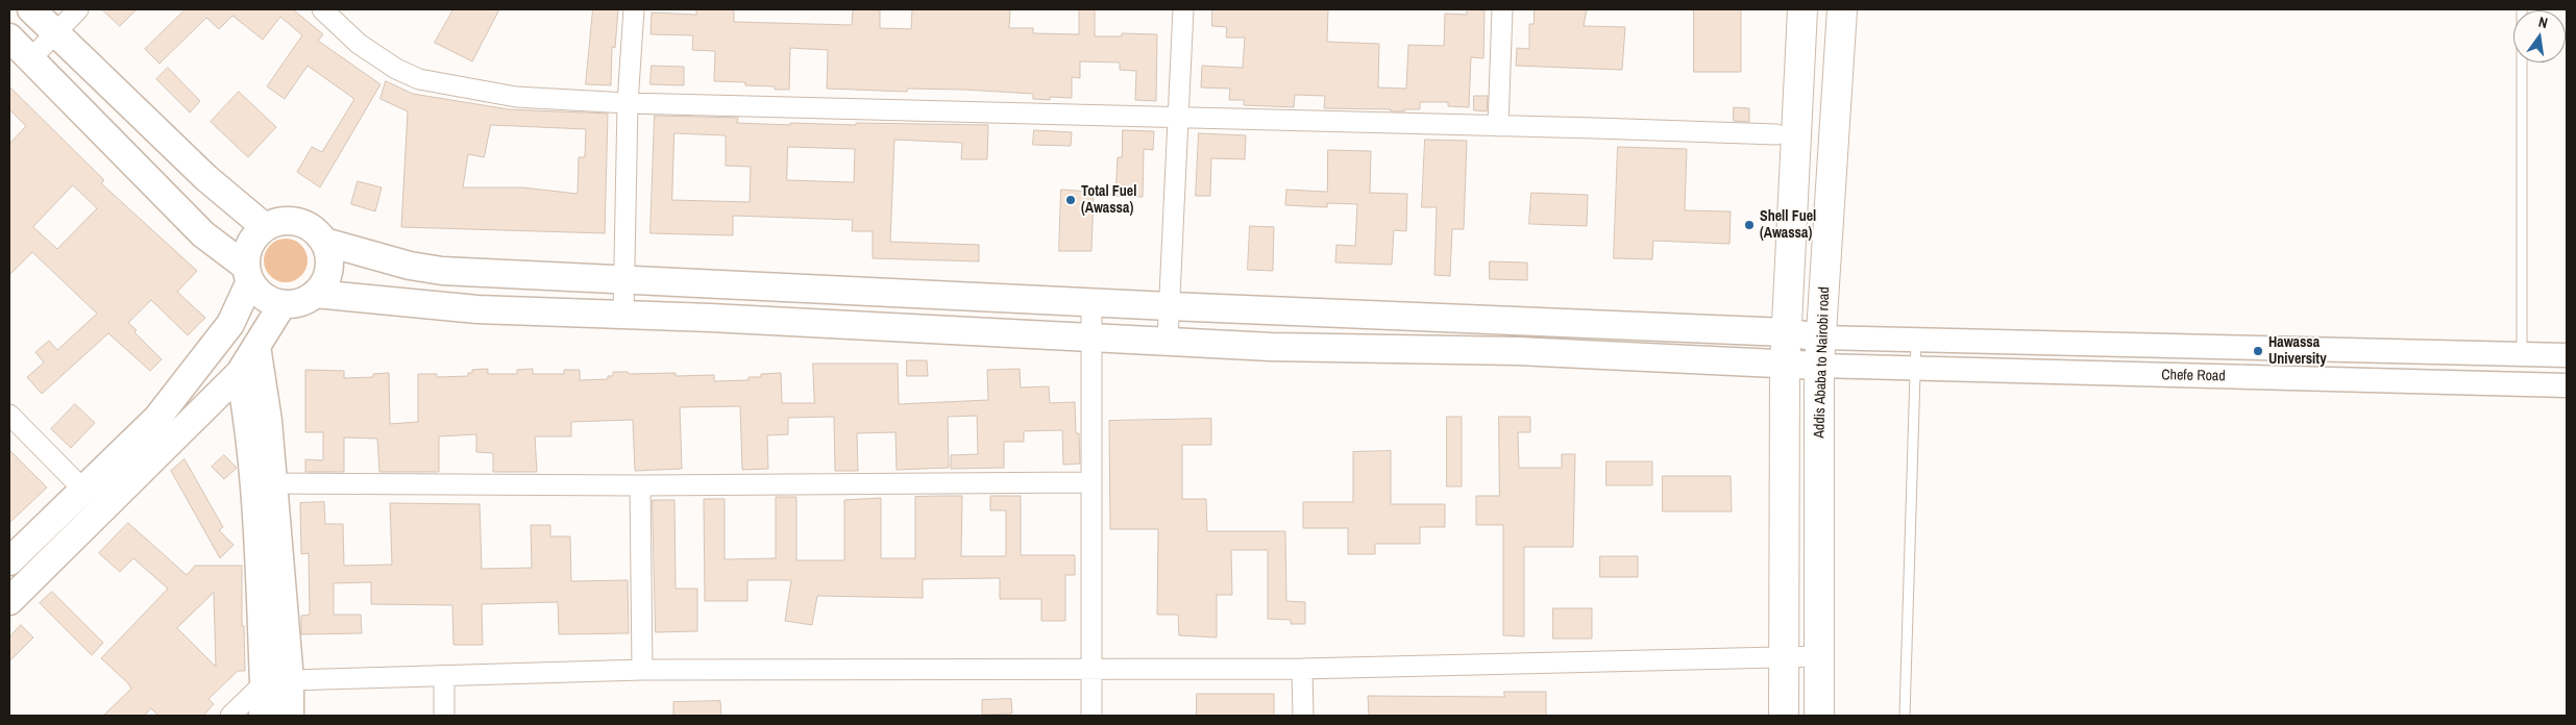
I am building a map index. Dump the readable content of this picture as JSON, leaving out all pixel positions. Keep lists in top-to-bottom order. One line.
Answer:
{"streets":{"highway":["Addis Ababa to Nairobi road"],"street":["Chefe Road"]},"crossings":[["Addis Ababa to Nairobi road","Chefe Road"]],"places":["Total Fuel (Awassa)","Shell Fuel (Awassa)","Hawassa University"],"north":"top"}
